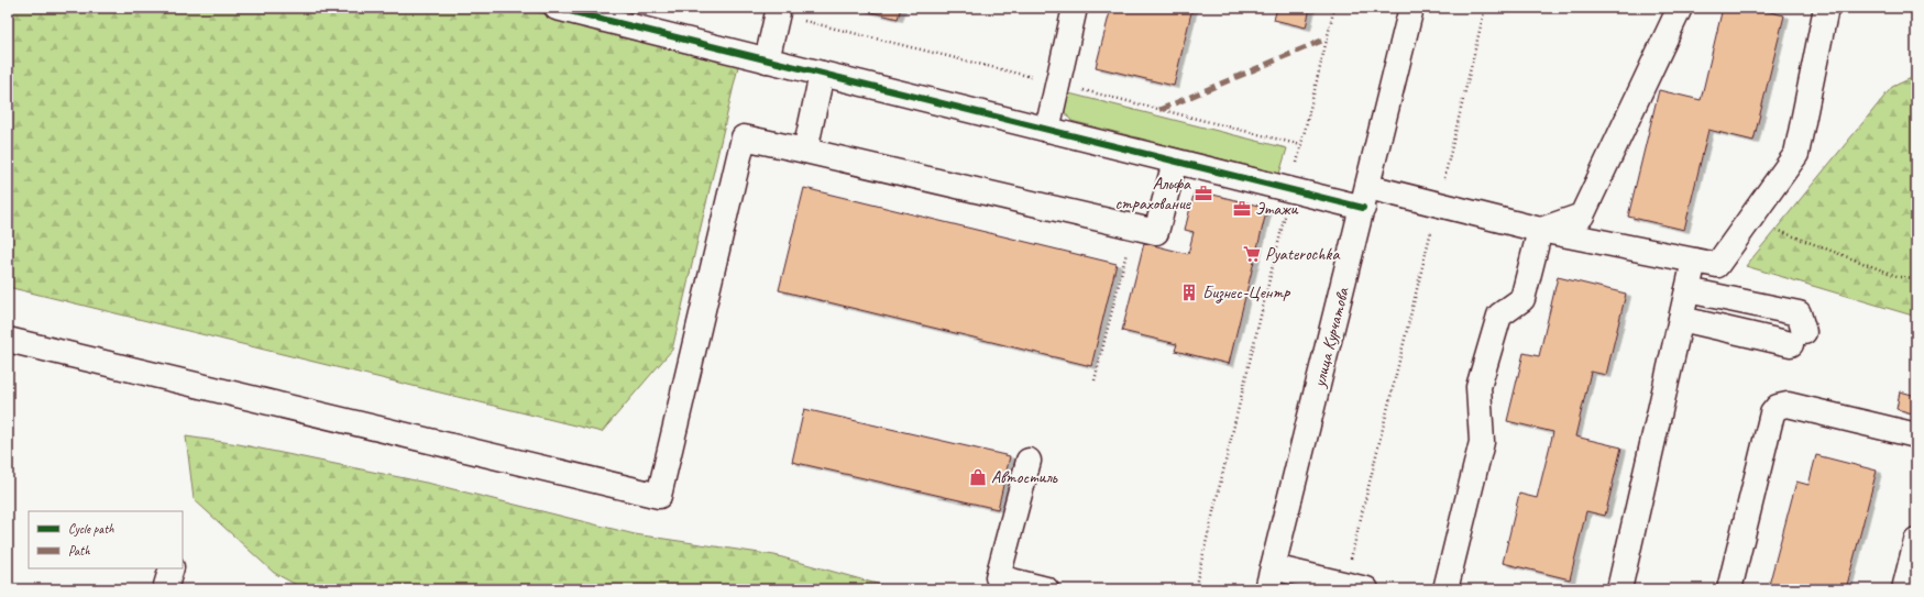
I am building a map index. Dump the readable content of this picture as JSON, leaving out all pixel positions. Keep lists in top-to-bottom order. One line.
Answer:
{"streets":{"street":["улица Курчатова"]},"places":{"office":["Альфа страхование","Этажи"],"supermarket":["Pyaterochka"],"building":["Бизнес-Центр"],"shop":["Автостиль"]},"legend":["Cycle path","Path"]}
